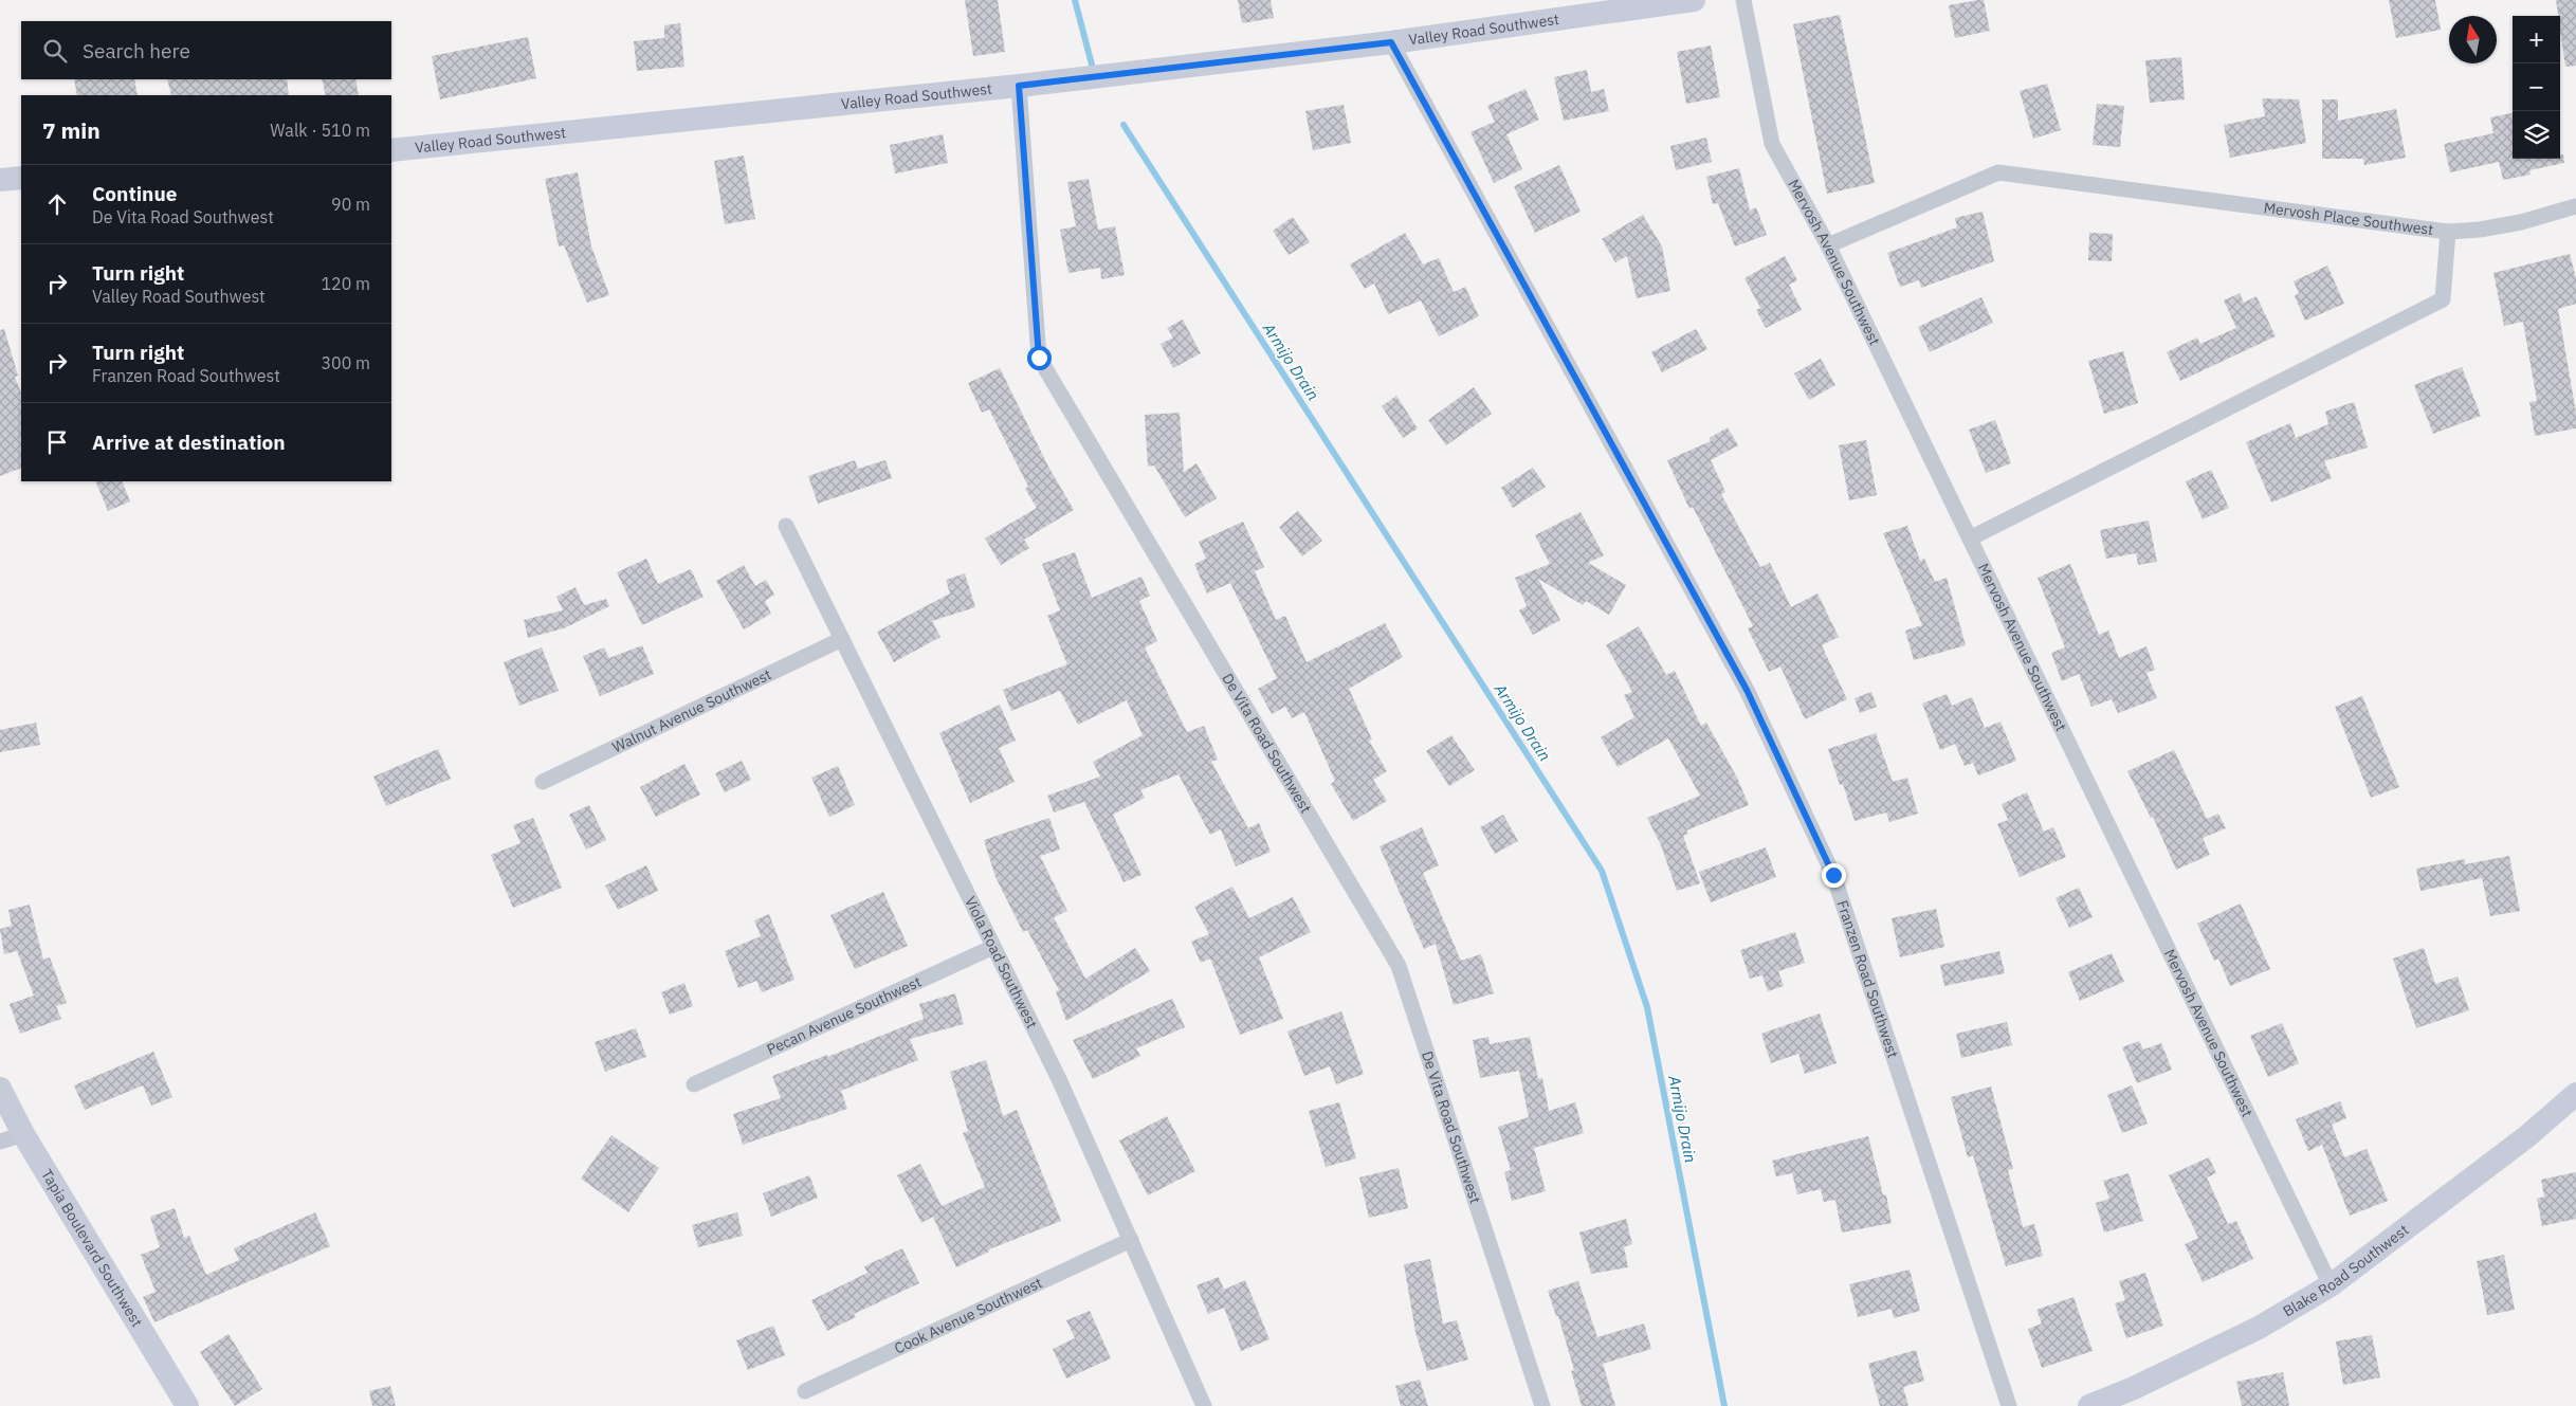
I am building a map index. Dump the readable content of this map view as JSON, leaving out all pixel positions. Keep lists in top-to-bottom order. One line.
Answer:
{"streets":{"street":["Valley Road Southwest","Mervosh Place Southwest","Mervosh Avenue Southwest","Walnut Avenue Southwest","De Vita Road Southwest","Viola Road Southwest","Franzen Road Southwest","Pecan Avenue Southwest","Tapia Boulevard Southwest","Blake Road Southwest","Cook Avenue Southwest"]},"crossings":[["Valley Road Southwest","De Vita Road Southwest"],["Valley Road Southwest","Franzen Road Southwest"],["Mervosh Place Southwest","Mervosh Avenue Southwest"],["Mervosh Avenue Southwest","Blake Road Southwest"],["Walnut Avenue Southwest","Viola Road Southwest"],["Viola Road Southwest","Pecan Avenue Southwest"],["Viola Road Southwest","Cook Avenue Southwest"]],"water":["Armijo Drain"],"north":"top","page":{"map_buttons":["+","−"],"search":"Search here","heading":["7 min","Walk · 510 m"],"list":[["Continue","De Vita Road Southwest","90 m"],["Turn right","Valley Road Southwest","120 m"],["Turn right","Franzen Road Southwest","300 m"],"Arrive at destination"]}}
